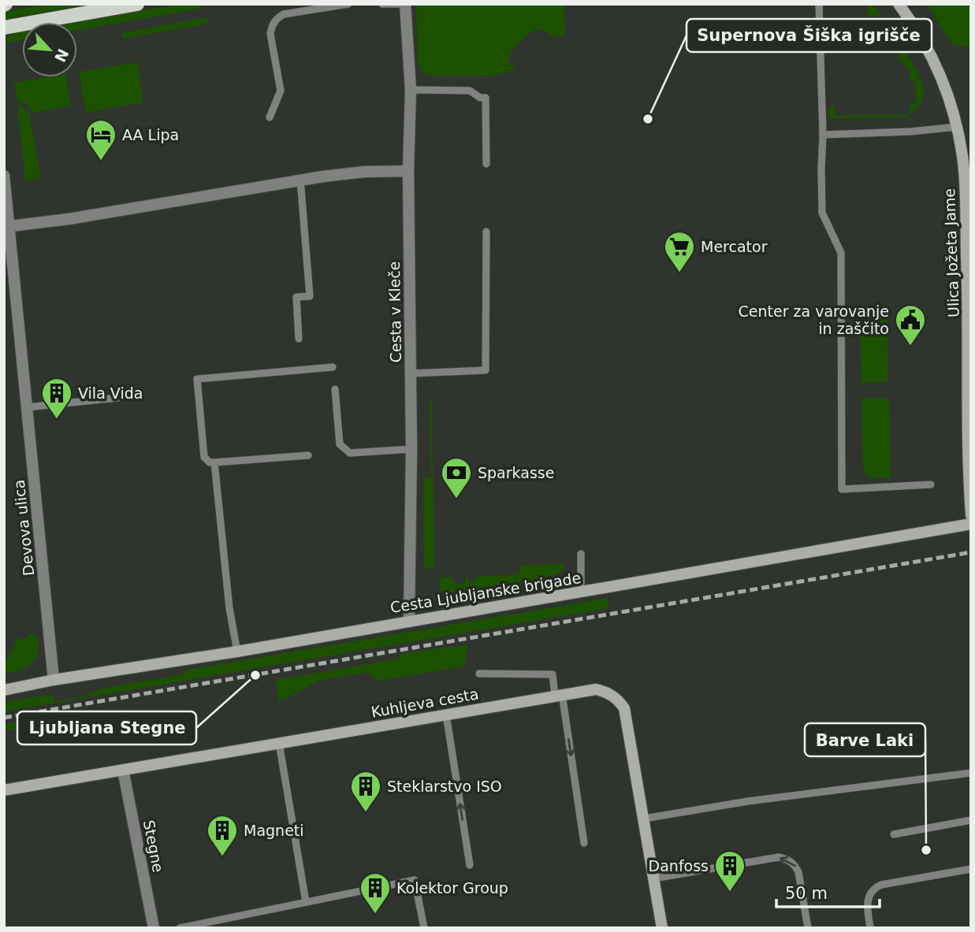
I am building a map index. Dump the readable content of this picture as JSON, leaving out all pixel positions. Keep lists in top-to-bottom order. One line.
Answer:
{"streets":{"street":["Ulica Jožeta Jame","Cesta v Kleče","Devova ulica","Cesta Ljubljanske brigade","Kuhljeva cesta","Stegne"]},"crossings":[["Cesta v Kleče","Cesta Ljubljanske brigade"],["Devova ulica","Cesta Ljubljanske brigade"],["Kuhljeva cesta","Stegne"]],"places":{"other":["Supernova Šiška igrišče","Ljubljana Stegne","Barve Laki"],"hotel":["AA Lipa"],"supermarket":["Mercator"],"public building":["Center za varovanje in zaščito"],"building":["Vila Vida","Steklarstvo ISO","Magneti","Danfoss","Kolektor Group"],"bank":["Sparkasse"]},"scale_bar":"50 m","north":"bottom right"}
